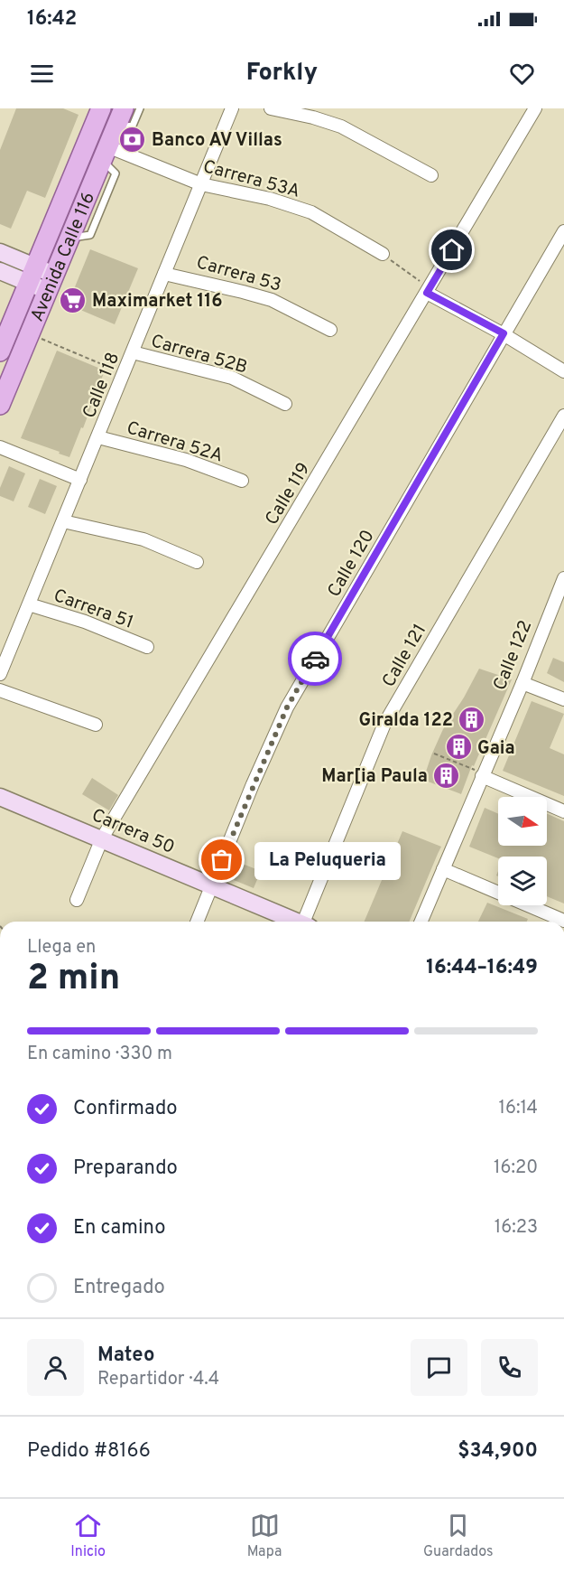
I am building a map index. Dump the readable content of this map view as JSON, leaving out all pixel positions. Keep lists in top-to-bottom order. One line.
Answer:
{"streets":{"main road":["Avenida Calle 116"],"street":["Carrera 53A","Carrera 53","Carrera 52B","Calle 118","Carrera 52A","Calle 119","Calle 120","Carrera 51","Calle 121","Calle 122","Carrera 50"]},"crossings":[["Carrera 53A","Avenida Calle 116"],["Carrera 53A","Calle 118"],["Carrera 53","Calle 118"],["Carrera 52B","Calle 118"],["Calle 118","Carrera 52A"],["Calle 118","Carrera 51"],["Calle 119","Carrera 50"],["Calle 120","Carrera 50"]],"places":{"bank":["Banco AV Villas"],"supermarket":["Maximarket 116"],"building":["Giralda 122","Gaia","Mar[ia Paula"],"other":["La Peluqueria"]},"north":"right","page":{"status":"16:42","header":"Forkly","bubble":"La Peluqueria","heading":["2 min","Llega en","16:44–16:49"],"panel":["Mateo","Repartidor · 4.4","Pedido #8166","$34,900"],"bar":"En camino · 330 m","list":[["Confirmado","16:14"],["Preparando","16:20"],["En camino","16:23"],"Entregado"],"tabs":["Inicio","Mapa","Guardados"]}}
